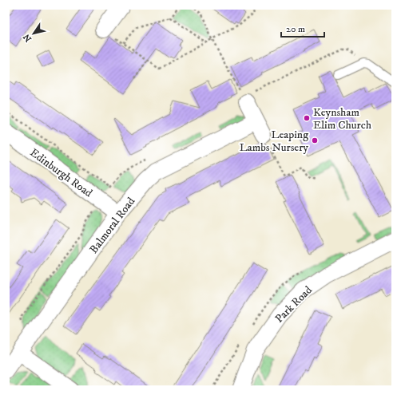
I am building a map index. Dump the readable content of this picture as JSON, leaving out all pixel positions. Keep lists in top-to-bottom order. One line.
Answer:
{"streets":{"street":["Edinburgh Road","Balmoral Road","Park Road"]},"crossings":[["Edinburgh Road","Balmoral Road"]],"places":["Keynsham Elim Church","Leaping Lambs Nursery"],"scale_bar":"20 m","north":"bottom left"}
